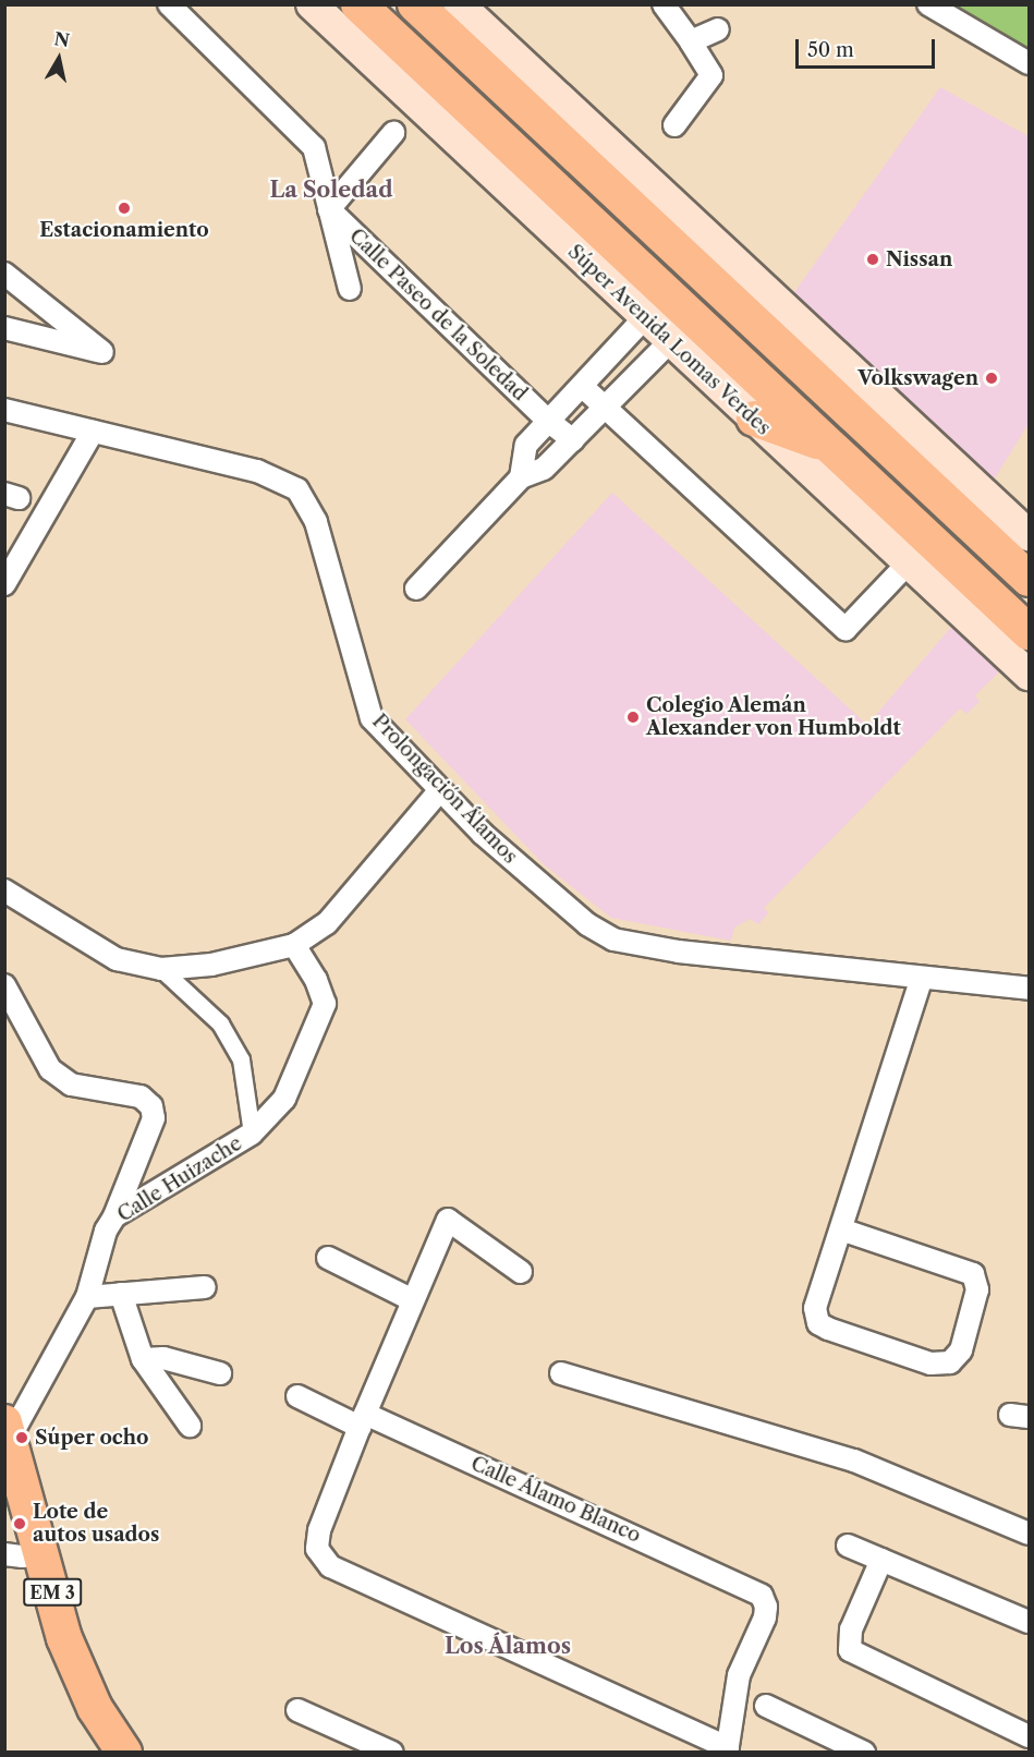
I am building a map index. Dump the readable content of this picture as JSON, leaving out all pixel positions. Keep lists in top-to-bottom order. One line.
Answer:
{"streets":{"main road":["Súper Avenida Lomas Verdes","EM 3"],"street":["Calle Paseo de la Soledad","Prolongación Álamos","Calle Huizache","Calle Álamo Blanco"]},"crossings":[["Calle Huizache","EM 3"]],"districts":["La Soledad","Los Álamos"],"places":["Estacionamiento","Nissan","Volkswagen","Colegio Alemán Alexander von Humboldt","Súper ocho","Lote de autos usados"],"scale_bar":"50 m","north":"top"}
